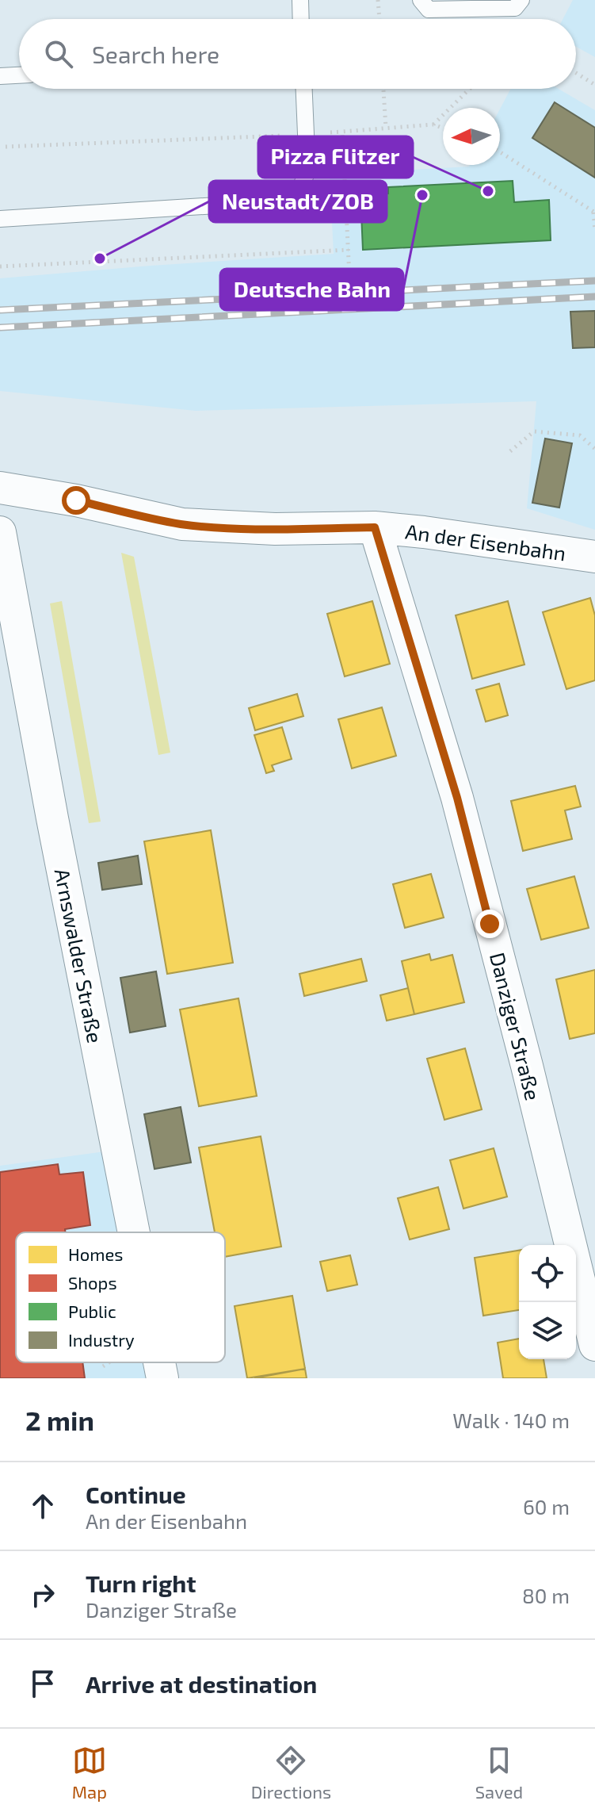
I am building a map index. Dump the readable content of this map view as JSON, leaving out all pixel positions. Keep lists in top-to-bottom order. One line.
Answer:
{"streets":{"street":["An der Eisenbahn","Arnswalder Straße","Danziger Straße"]},"crossings":[["An der Eisenbahn","Danziger Straße"]],"places":["Pizza Flitzer","Deutsche Bahn","Neustadt/ZOB"],"legend":["Homes","Shops","Public","Industry"],"north":"left","page":{"search":"Search here","heading":["2 min","Walk · 140 m"],"list":[["Continue","An der Eisenbahn","60 m"],["Turn right","Danziger Straße","80 m"],"Arrive at destination"],"nav":["Map","Directions","Saved"]}}
